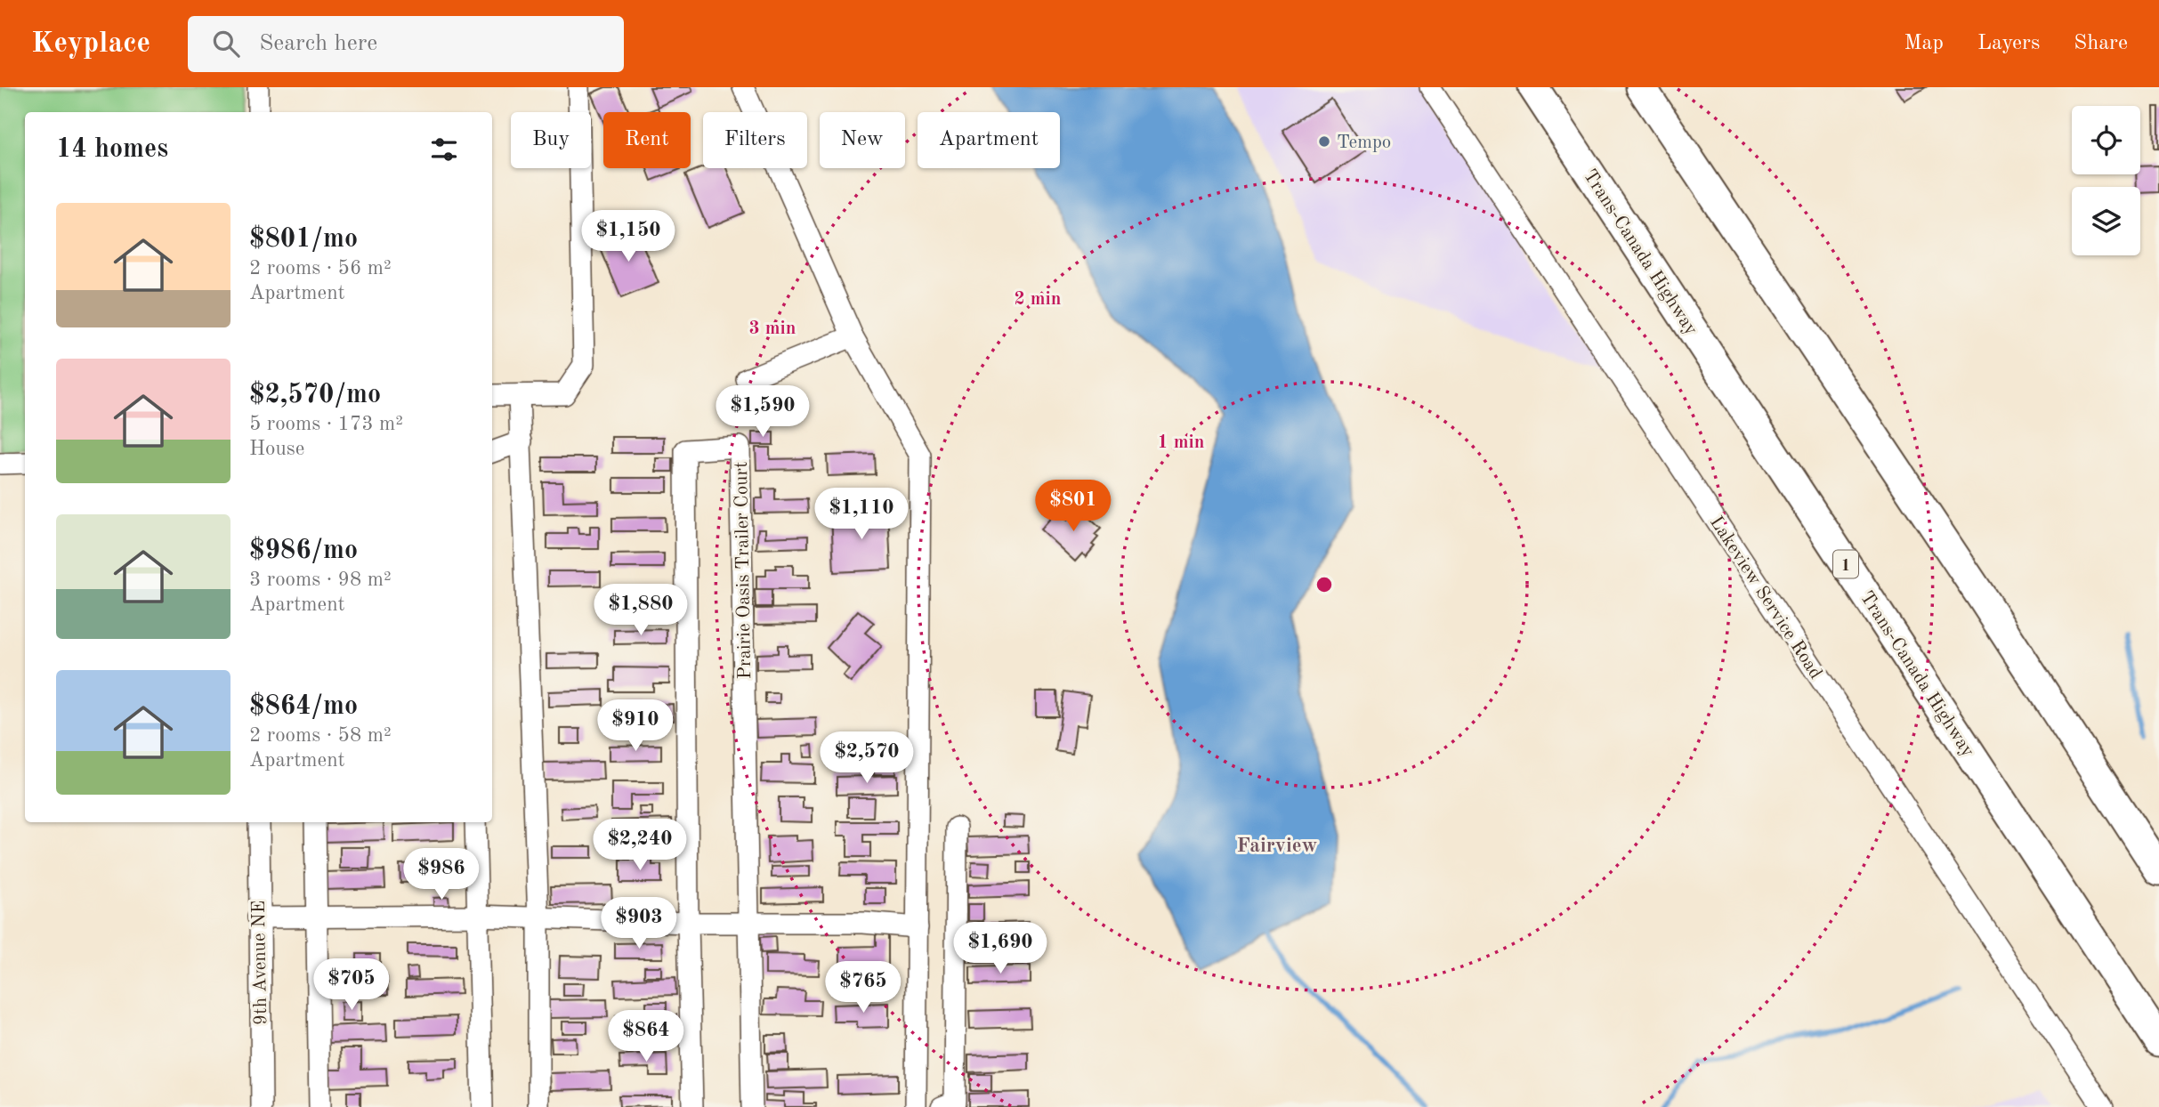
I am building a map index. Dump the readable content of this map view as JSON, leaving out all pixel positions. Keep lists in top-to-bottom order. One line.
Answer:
{"streets":{"highway":["Trans-Canada Highway","1"],"street":["Prairie Oasis Trailer Court","Lakeview Service Road","9th Avenue NE"]},"districts":["Fairview"],"places":["Tempo"],"page":{"header":"Keyplace","search":"Search here","nav":["Map","Layers","Share"],"chip":["Buy","Rent","Filters","New","Apartment"],"heading":"14 homes","list":[{"name":"$801/mo","note":"2 rooms · 56 m² · Apartment"},{"name":"$2,570/mo","note":"5 rooms · 173 m² · House"},{"name":"$986/mo","note":"3 rooms · 98 m² · Apartment"},{"name":"$864/mo","note":"2 rooms · 58 m² · Apartment"}],"price":["$1,150","$1,590","$801","$1,110","$1,880","$910","$2,570","$2,240","$986","$903","$1,690","$705","$765","$864"]},"rings":["2 min","3 min","1 min"]}
